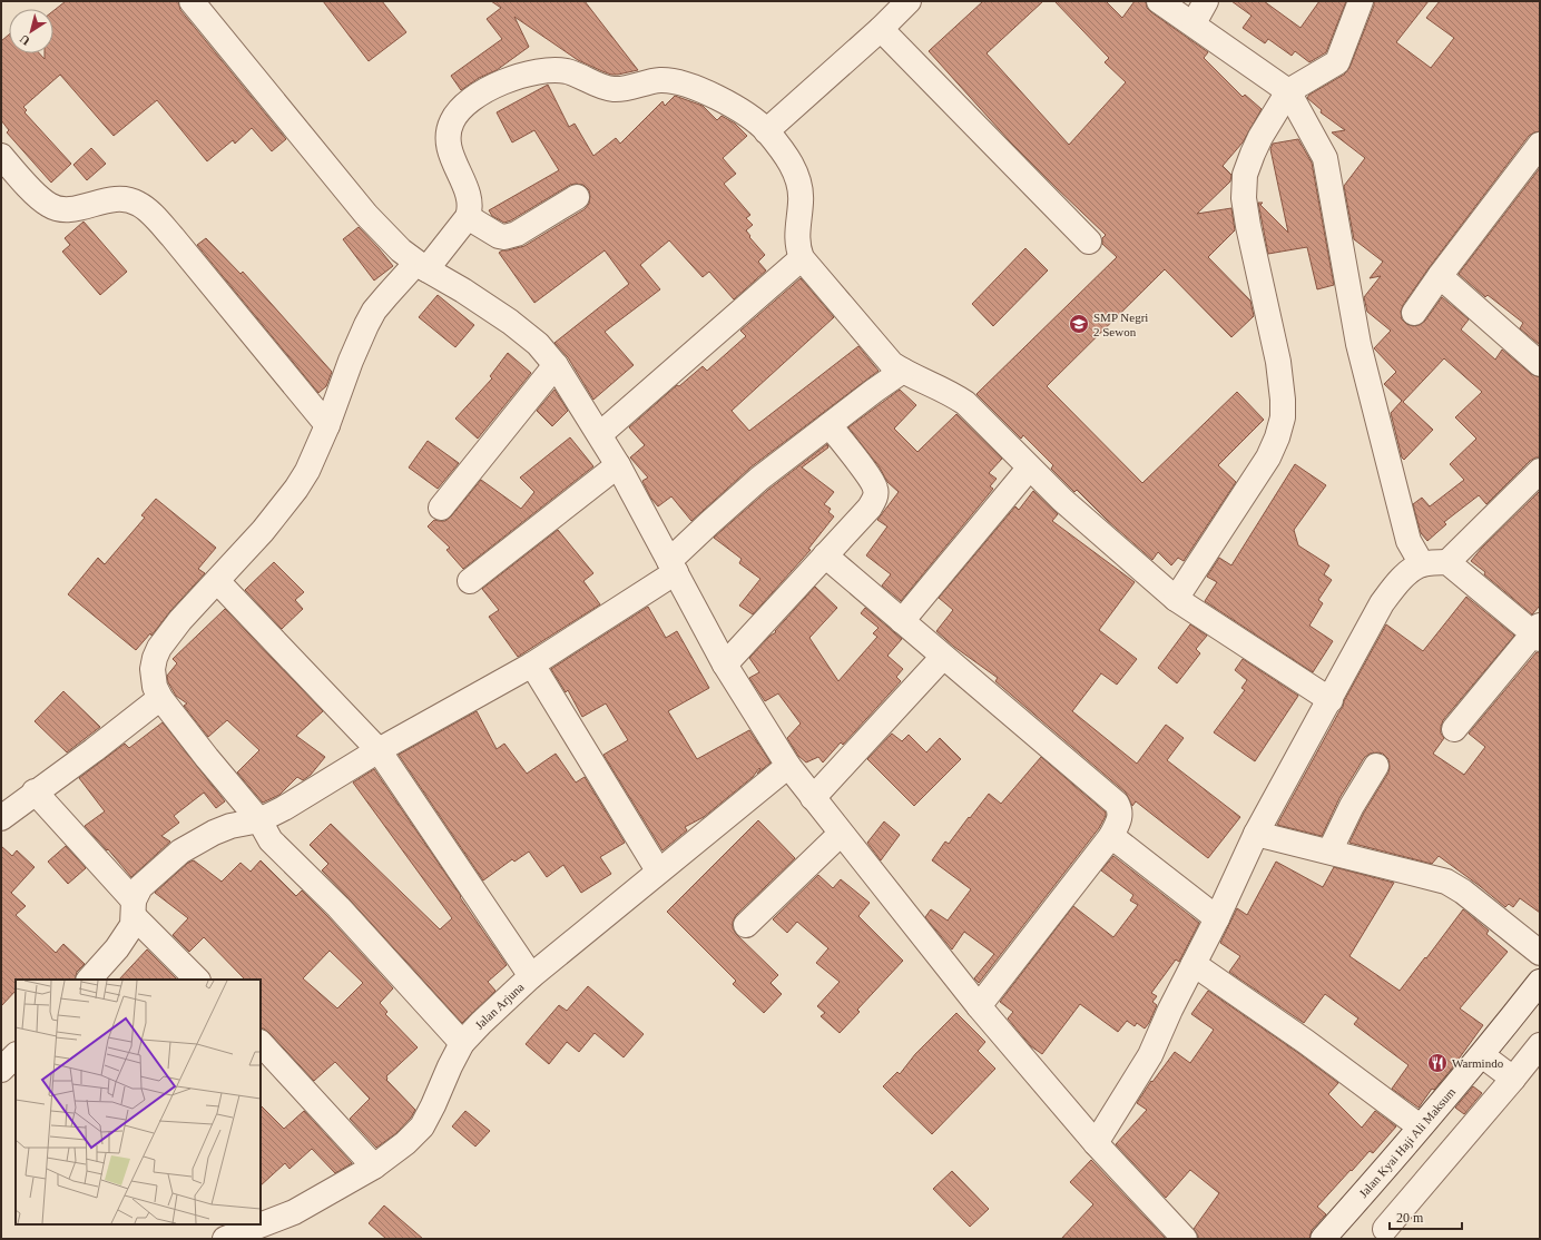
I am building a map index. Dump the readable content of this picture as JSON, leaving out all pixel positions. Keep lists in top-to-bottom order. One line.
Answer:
{"streets":{"street":["Jalan Arjuna","Jalan Kyai Haji Ali Maksum"]},"places":{"school or university":["SMP Negri 2 Sewon"],"restaurant":["Warmindo"]},"scale_bar":"20 m","north":"bottom left"}
